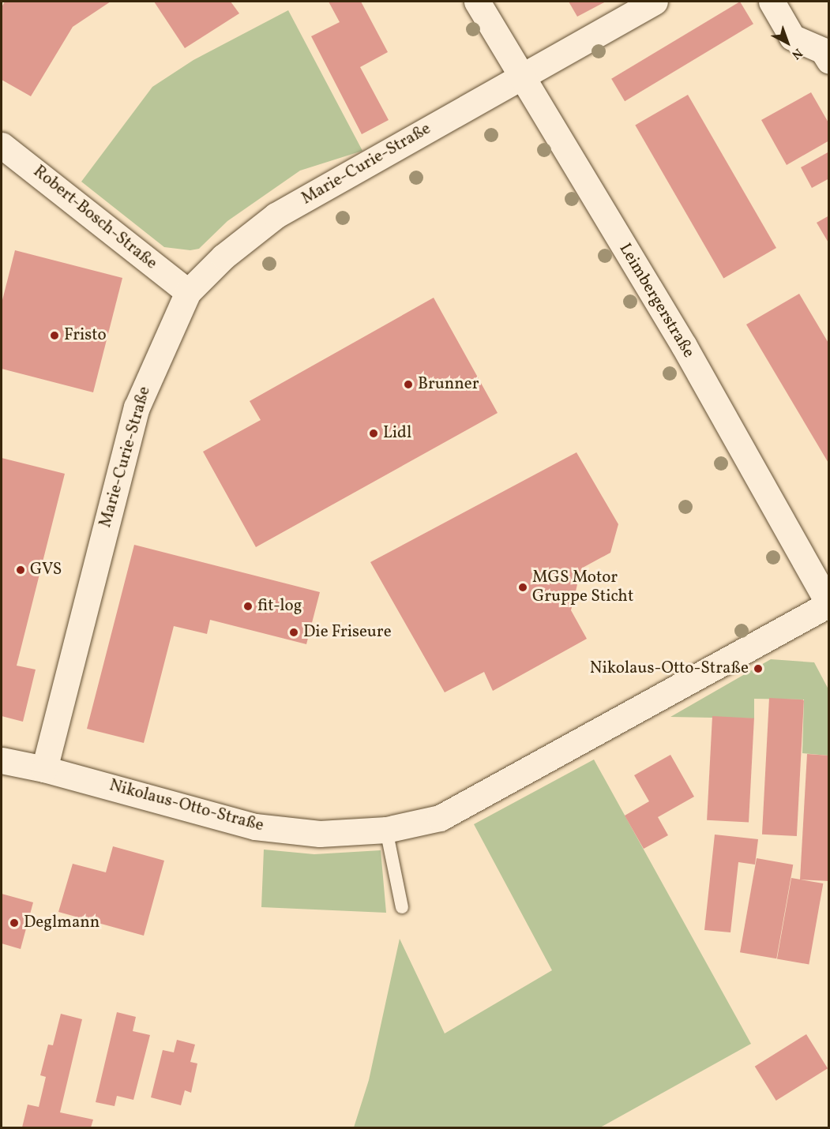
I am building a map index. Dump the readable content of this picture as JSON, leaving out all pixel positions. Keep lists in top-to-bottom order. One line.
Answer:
{"streets":{"street":["Marie-Curie-Straße","Robert-Bosch-Straße","Leimbergerstraße","Nikolaus-Otto-Straße"]},"crossings":[["Marie-Curie-Straße","Robert-Bosch-Straße"],["Marie-Curie-Straße","Leimbergerstraße"],["Marie-Curie-Straße","Nikolaus-Otto-Straße"],["Leimbergerstraße","Nikolaus-Otto-Straße"]],"places":["Fristo","Brunner","Lidl","GVS","MGS Motor Gruppe Sticht","fit-log","Die Friseure","Nikolaus-Otto-Straße","Deglmann"],"north":"bottom right"}
